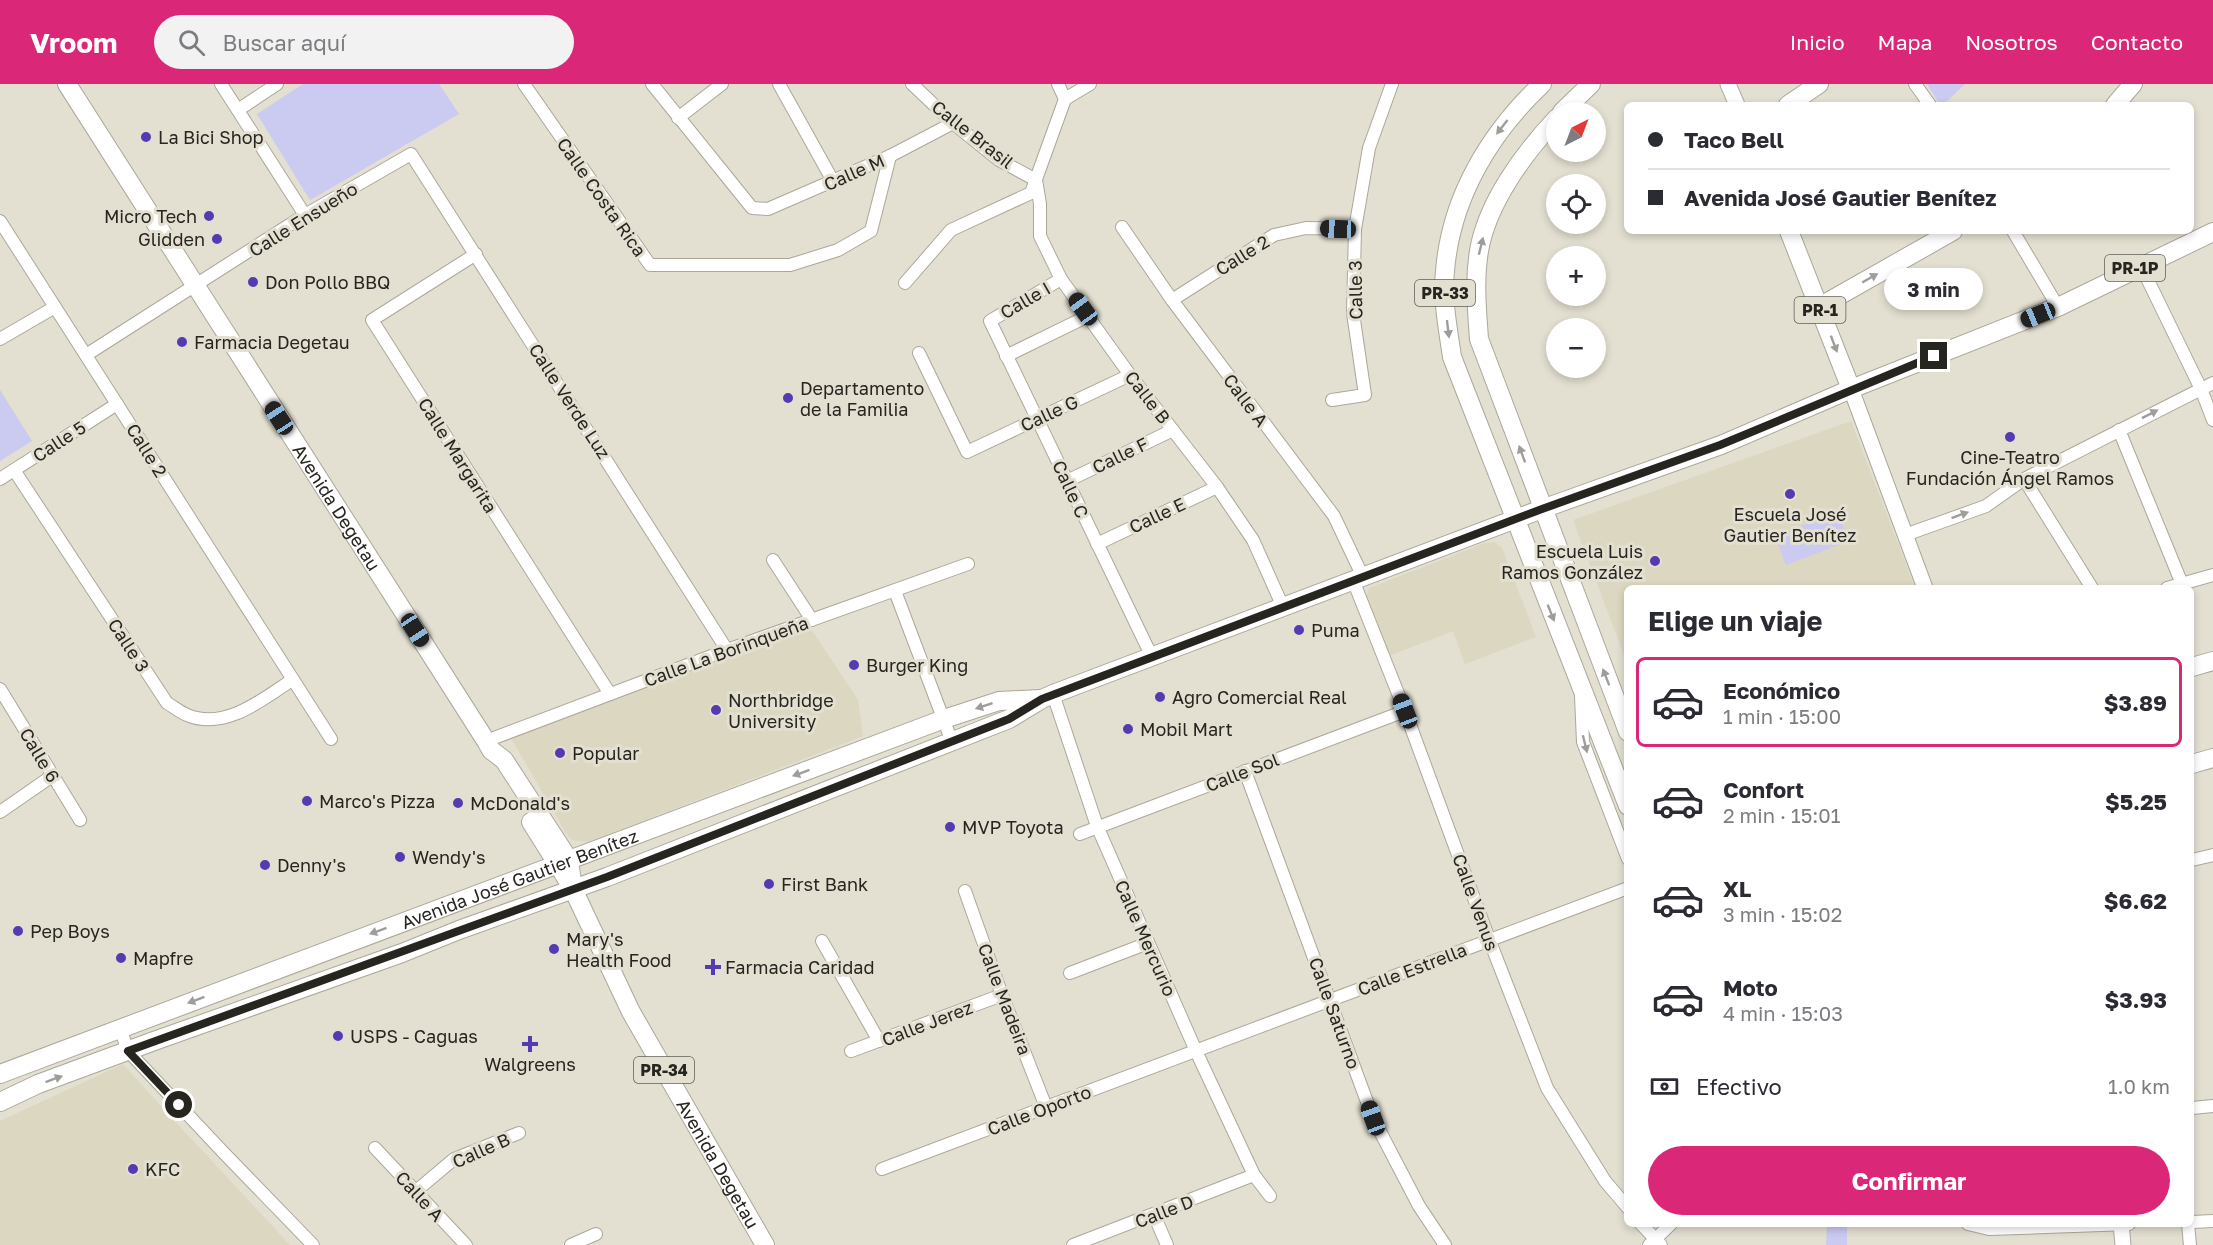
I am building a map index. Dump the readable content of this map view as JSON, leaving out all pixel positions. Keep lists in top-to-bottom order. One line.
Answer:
{"streets":{"main road":["PR-1P","PR-33","PR-1","Avenida Degetau","Avenida José Gautier Benítez","PR-34"],"street":["Calle Brasil","Calle M","Calle Costa Rica","Calle Ensueño","Calle 2","Calle 3","Calle I","Calle B","Calle A","Calle Verde Luz","Calle G","Calle 5","Calle Margarita","Calle F","Calle C","Calle E","Calle La Borinqueña","Calle 6","Calle Sol","Calle Venus","Calle Mercurio","Calle Estrella","Calle Madeira","Calle Saturno","Calle Jerez","Calle Oporto","Calle D"]},"crossings":[["Calle Brasil","Calle M"],["Calle Brasil","Calle B"],["Calle M","Calle Costa Rica"],["Calle Ensueño","Calle 2"],["Calle Ensueño","Calle Verde Luz"],["Calle Ensueño","Avenida Degetau"],["Calle 2","Calle 3"],["Calle 2","Calle A"],["Calle 2","Calle 5"],["Calle 3","Calle 5"],["PR-33","Avenida José Gautier Benítez"],["Calle I","Calle B"],["Calle I","Calle C"],["PR-1","Avenida José Gautier Benítez"],["Calle B","Calle A"],["Calle B","Calle G"],["Calle B","Calle F"],["Calle B","Calle E"],["Calle B","Avenida José Gautier Benítez"],["Calle A","Avenida José Gautier Benítez"],["Calle A","Calle Venus"],["Calle Verde Luz","Calle Margarita"],["Calle Verde Luz","Calle La Borinqueña"],["Calle G","Calle C"],["Calle Margarita","Calle La Borinqueña"],["Calle F","Calle C"],["Calle C","Calle E"],["Calle C","Avenida José Gautier Benítez"],["Avenida Degetau","Calle La Borinqueña"],["Avenida Degetau","Avenida José Gautier Benítez"],["Calle Sol","Calle Venus"],["Calle Sol","Calle Mercurio"],["Calle Sol","Calle Saturno"],["Avenida José Gautier Benítez","Calle Venus"],["Avenida José Gautier Benítez","Calle Mercurio"],["Calle Venus","Calle Estrella"],["Calle Mercurio","Calle Estrella"],["Calle Mercurio","Calle Oporto"],["Calle Mercurio","Calle D"],["Calle Estrella","Calle Saturno"],["Calle Estrella","Calle Oporto"],["Calle Madeira","Calle Jerez"],["Calle Madeira","Calle Oporto"]],"places":{"other":["La Bici Shop","Micro Tech","Glidden","Don Pollo BBQ","Farmacia Degetau","Departamento de la Familia","Cine-Teatro Fundación Ángel Ramos","Escuela José Gautier Benítez","Escuela Luis Ramos González","Puma","Burger King","Agro Comercial Real","Northbridge University","Mobil Mart","Popular","Marco's Pizza","McDonald's","MVP Toyota","Wendy's","Denny's","First Bank","Pep Boys","Mary's Health Food","Mapfre","USPS - Caguas","KFC"],"health":["Farmacia Caridad","Walgreens"]},"north":"top right","page":{"header":"Vroom","search":"Buscar aquí","nav":["Inicio","Mapa","Nosotros","Contacto"],"map_buttons":["+","−"],"banner":["Taco Bell","Avenida José Gautier Benítez"],"bubble":"3 min","heading":"Elige un viaje","list":[{"name":"Económico","note":"1 min · 15:00","value":"$3.89"},{"name":"Confort","note":"2 min · 15:01","value":"$5.25"},{"name":"XL","note":"3 min · 15:02","value":"$6.62"},{"name":"Moto","note":"4 min · 15:03","value":"$3.93"}],"pay":["Efectivo","1.0 km"],"buttons":"Confirmar"}}
